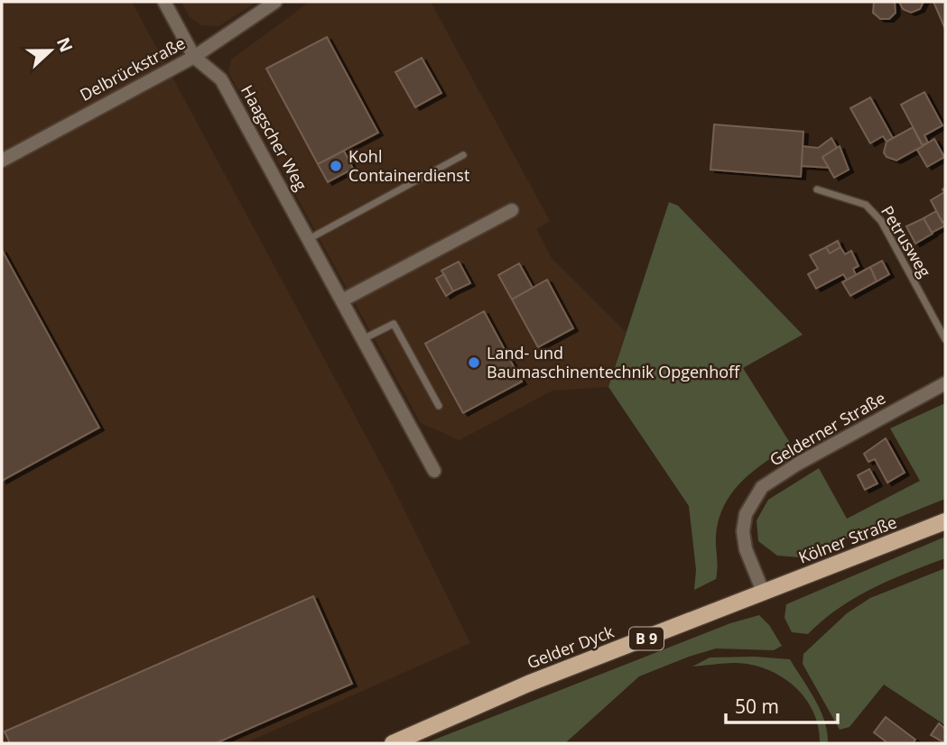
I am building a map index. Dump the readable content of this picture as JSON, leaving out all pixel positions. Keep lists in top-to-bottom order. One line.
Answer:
{"streets":{"main road":["Kölner Straße","B 9","Gelder Dyck"],"street":["Delbrückstraße","Haagscher Weg","Gelderner Straße"],"lane":["Petrusweg"]},"crossings":[["Delbrückstraße","Haagscher Weg"],["Gelderner Straße","Kölner Straße"],["Gelderner Straße","Gelder Dyck"],["Kölner Straße","Gelder Dyck"]],"places":["Kohl Containerdienst","Land- und Baumaschinentechnik Opgenhoff"],"scale_bar":"50 m","north":"right"}
